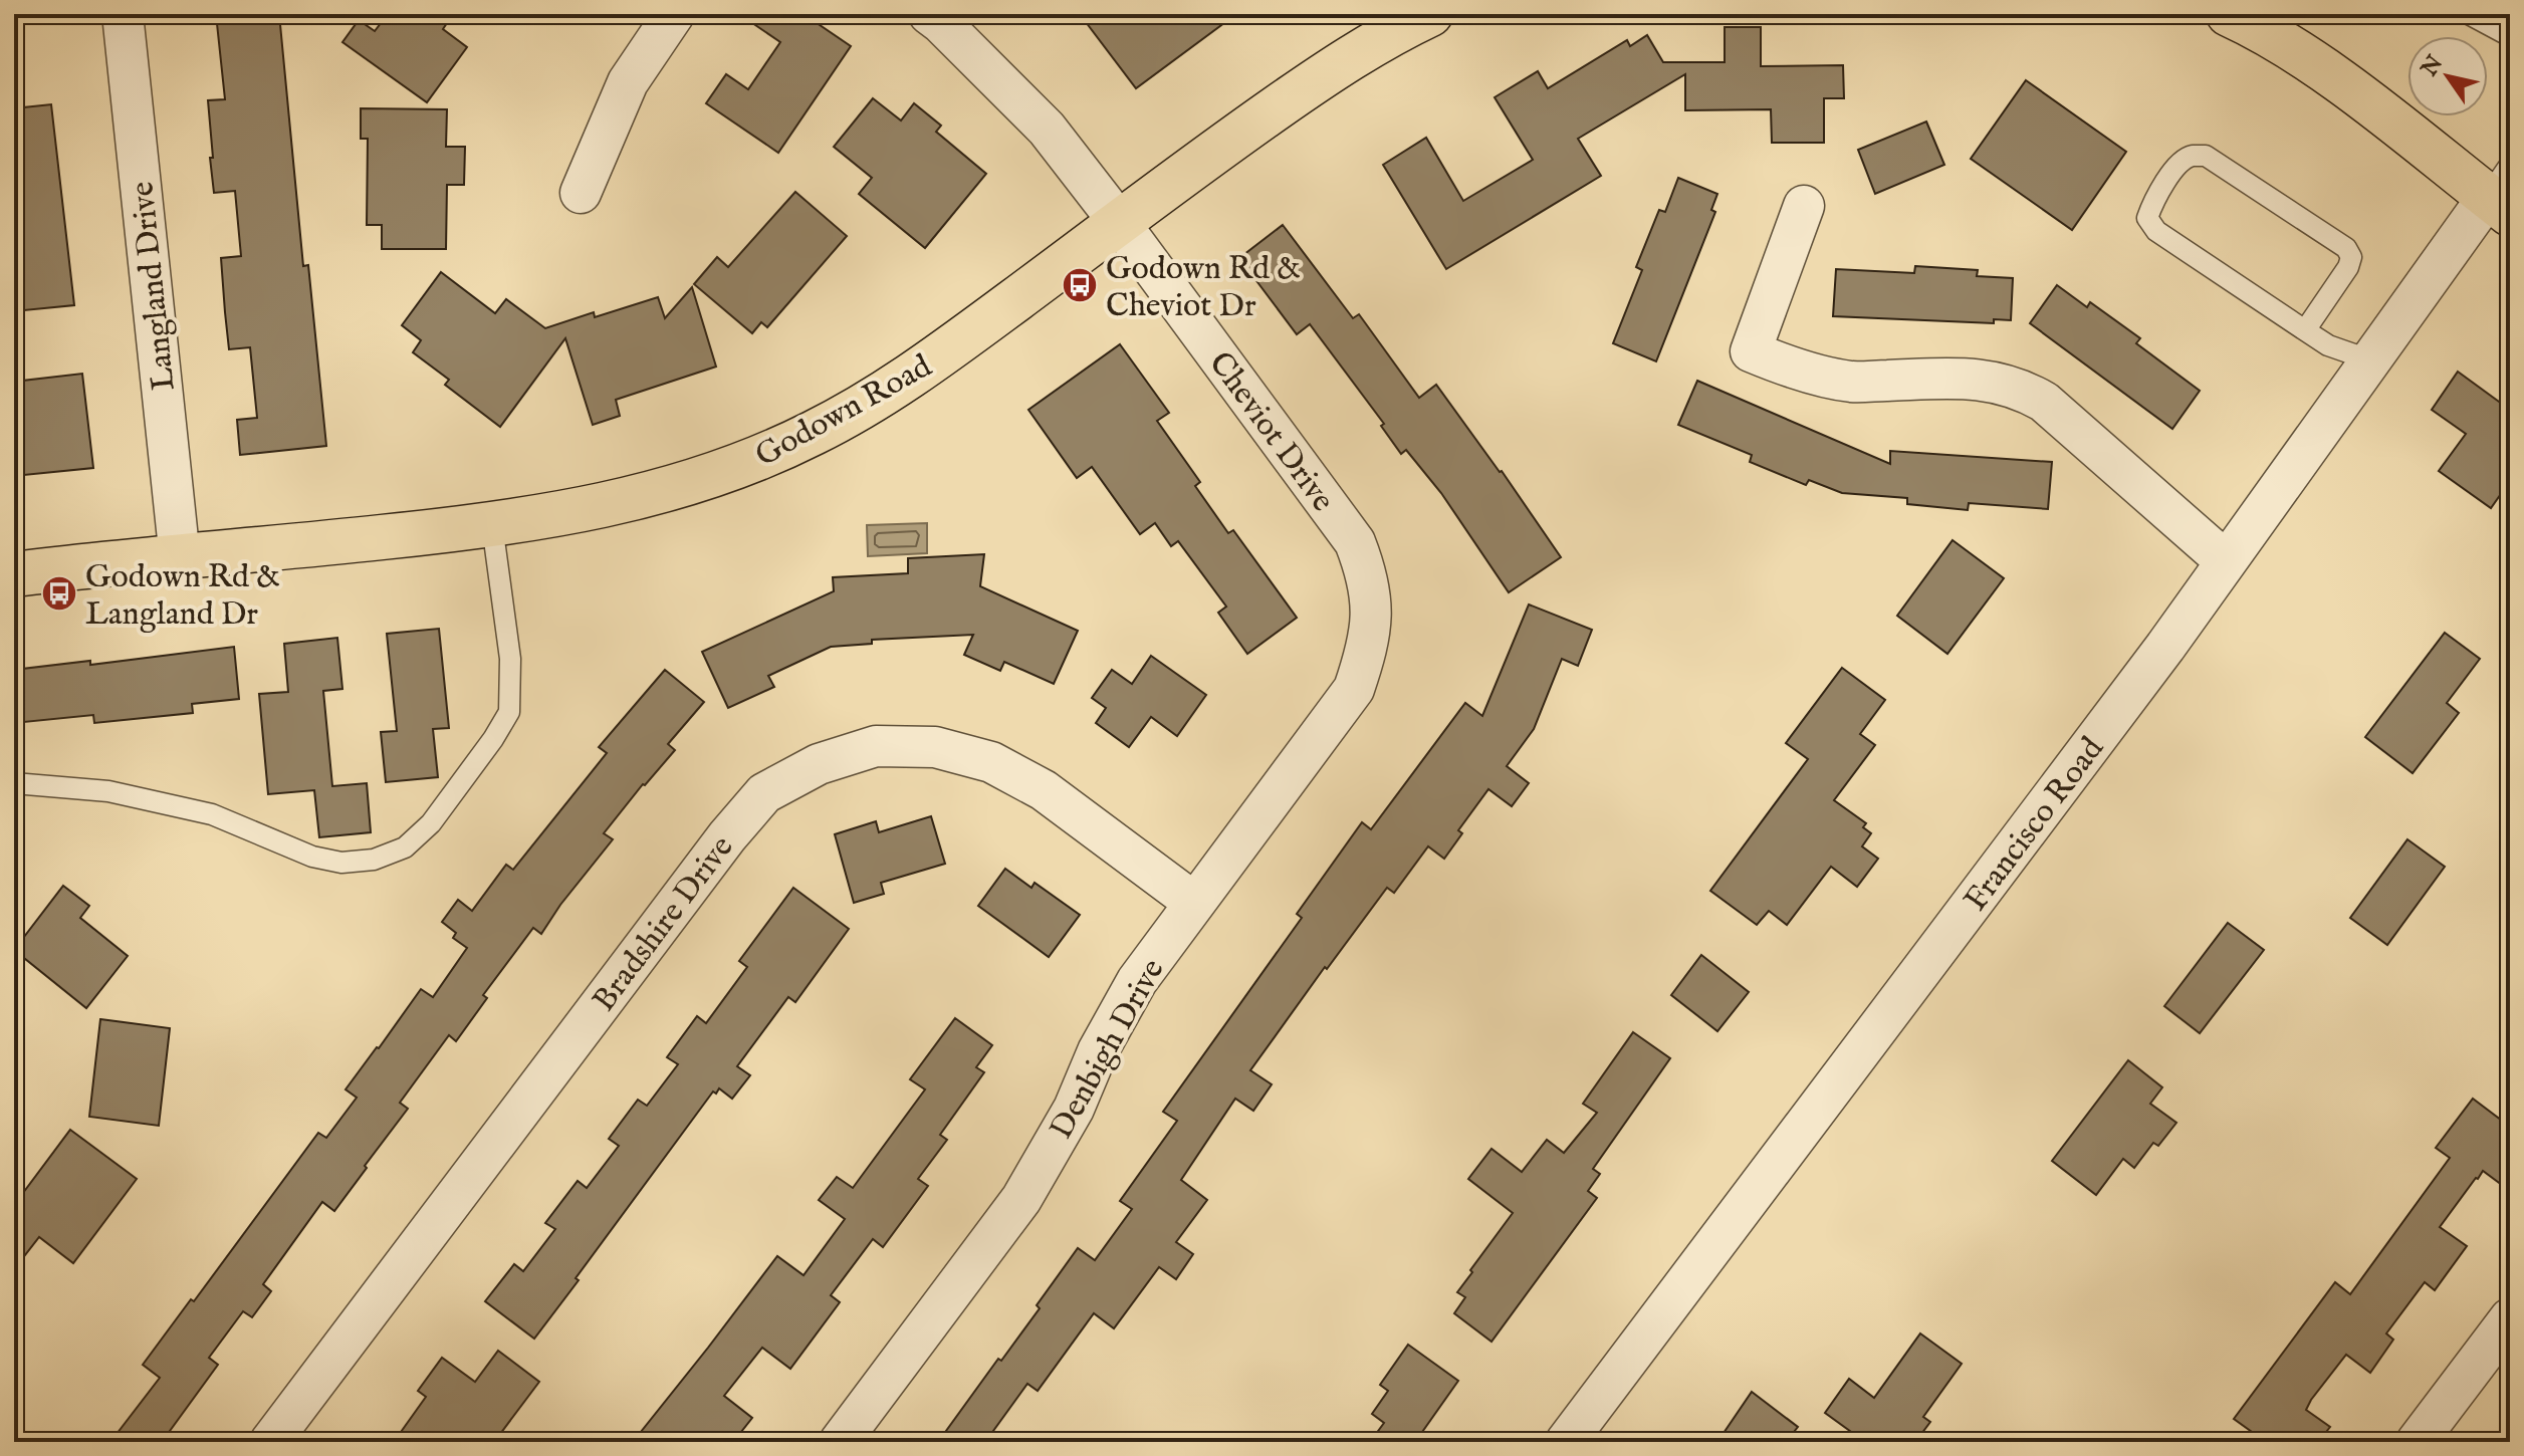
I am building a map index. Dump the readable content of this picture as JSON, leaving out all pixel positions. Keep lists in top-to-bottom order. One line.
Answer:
{"streets":{"main road":["Godown Road"],"street":["Langland Drive","Cheviot Drive","Francisco Road","Bradshire Drive","Denbigh Drive"]},"crossings":[["Langland Drive","Godown Road"],["Godown Road","Cheviot Drive"],["Cheviot Drive","Denbigh Drive"],["Bradshire Drive","Denbigh Drive"]],"places":{"bus stop":["Godown Rd & Cheviot Dr","Godown Rd & Langland Dr"]},"north":"top left"}
